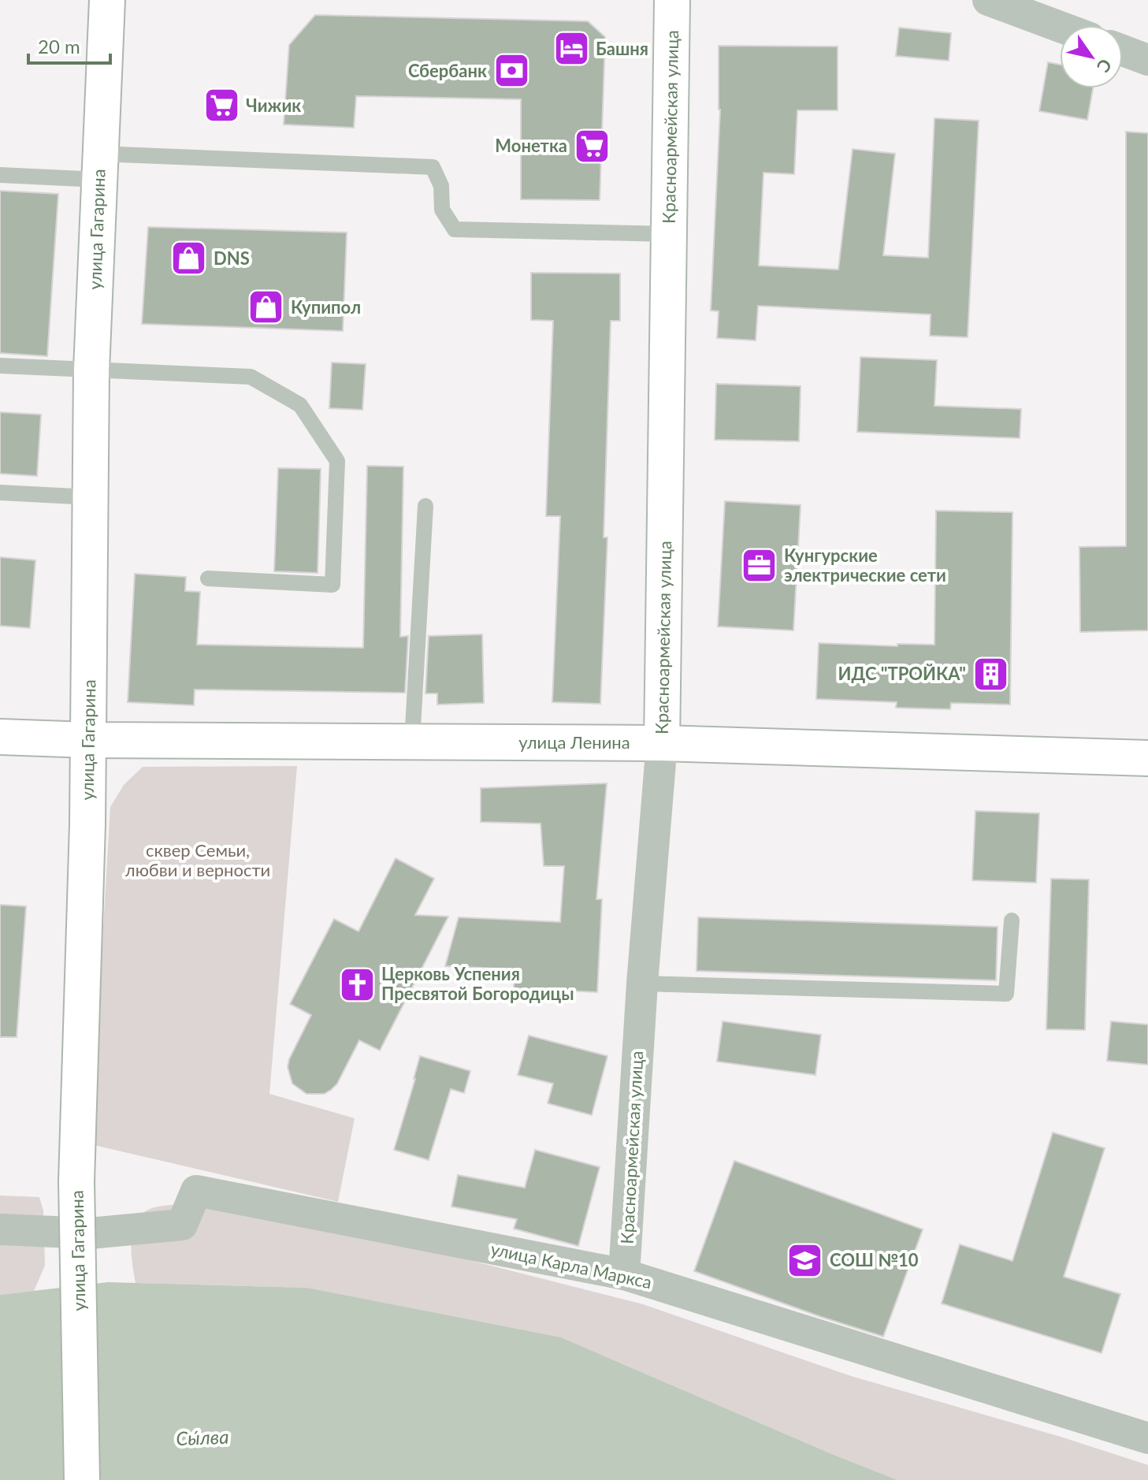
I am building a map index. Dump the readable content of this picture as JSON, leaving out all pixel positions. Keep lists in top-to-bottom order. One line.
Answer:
{"streets":{"street":["Красноармейская улица","улица Гагарина","улица Ленина","улица Карла Маркса"]},"crossings":[["Красноармейская улица","улица Ленина"],["Красноармейская улица","улица Карла Маркса"],["улица Гагарина","улица Ленина"]],"water":["Сы́лва"],"parks":["сквер Семьи, любви и верности"],"places":{"hotel":["Башня"],"bank":["Сбербанк"],"supermarket":["Чижик","Монетка"],"shop":["DNS","Купипол"],"office":["Кунгурские электрические сети"],"building":["ИДС \"ТРОЙКА\""],"church":["Церковь Успения Пресвятой Богородицы"],"school or university":["СОШ №10"]},"scale_bar":"20 m","north":"bottom right"}
